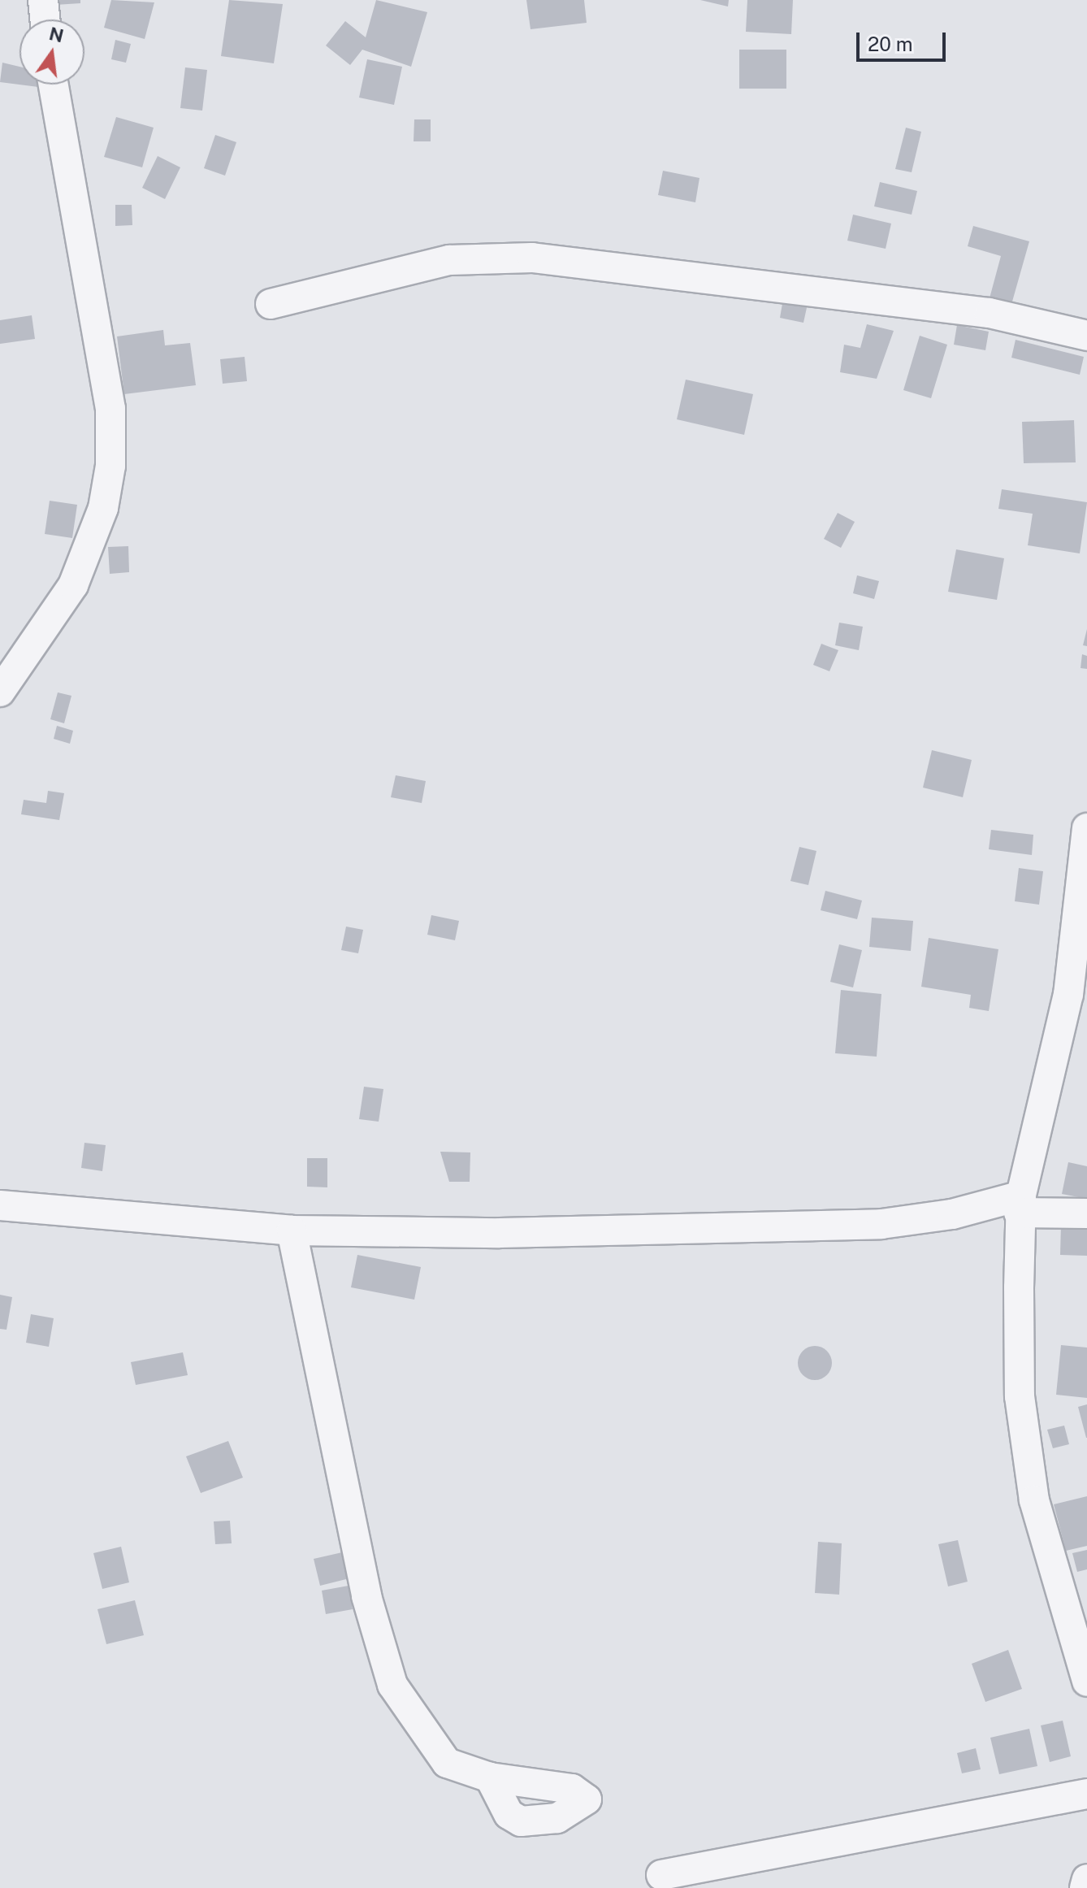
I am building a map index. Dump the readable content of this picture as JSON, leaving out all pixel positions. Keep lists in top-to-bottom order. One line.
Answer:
{"scale_bar":"20 m","north":"top"}
